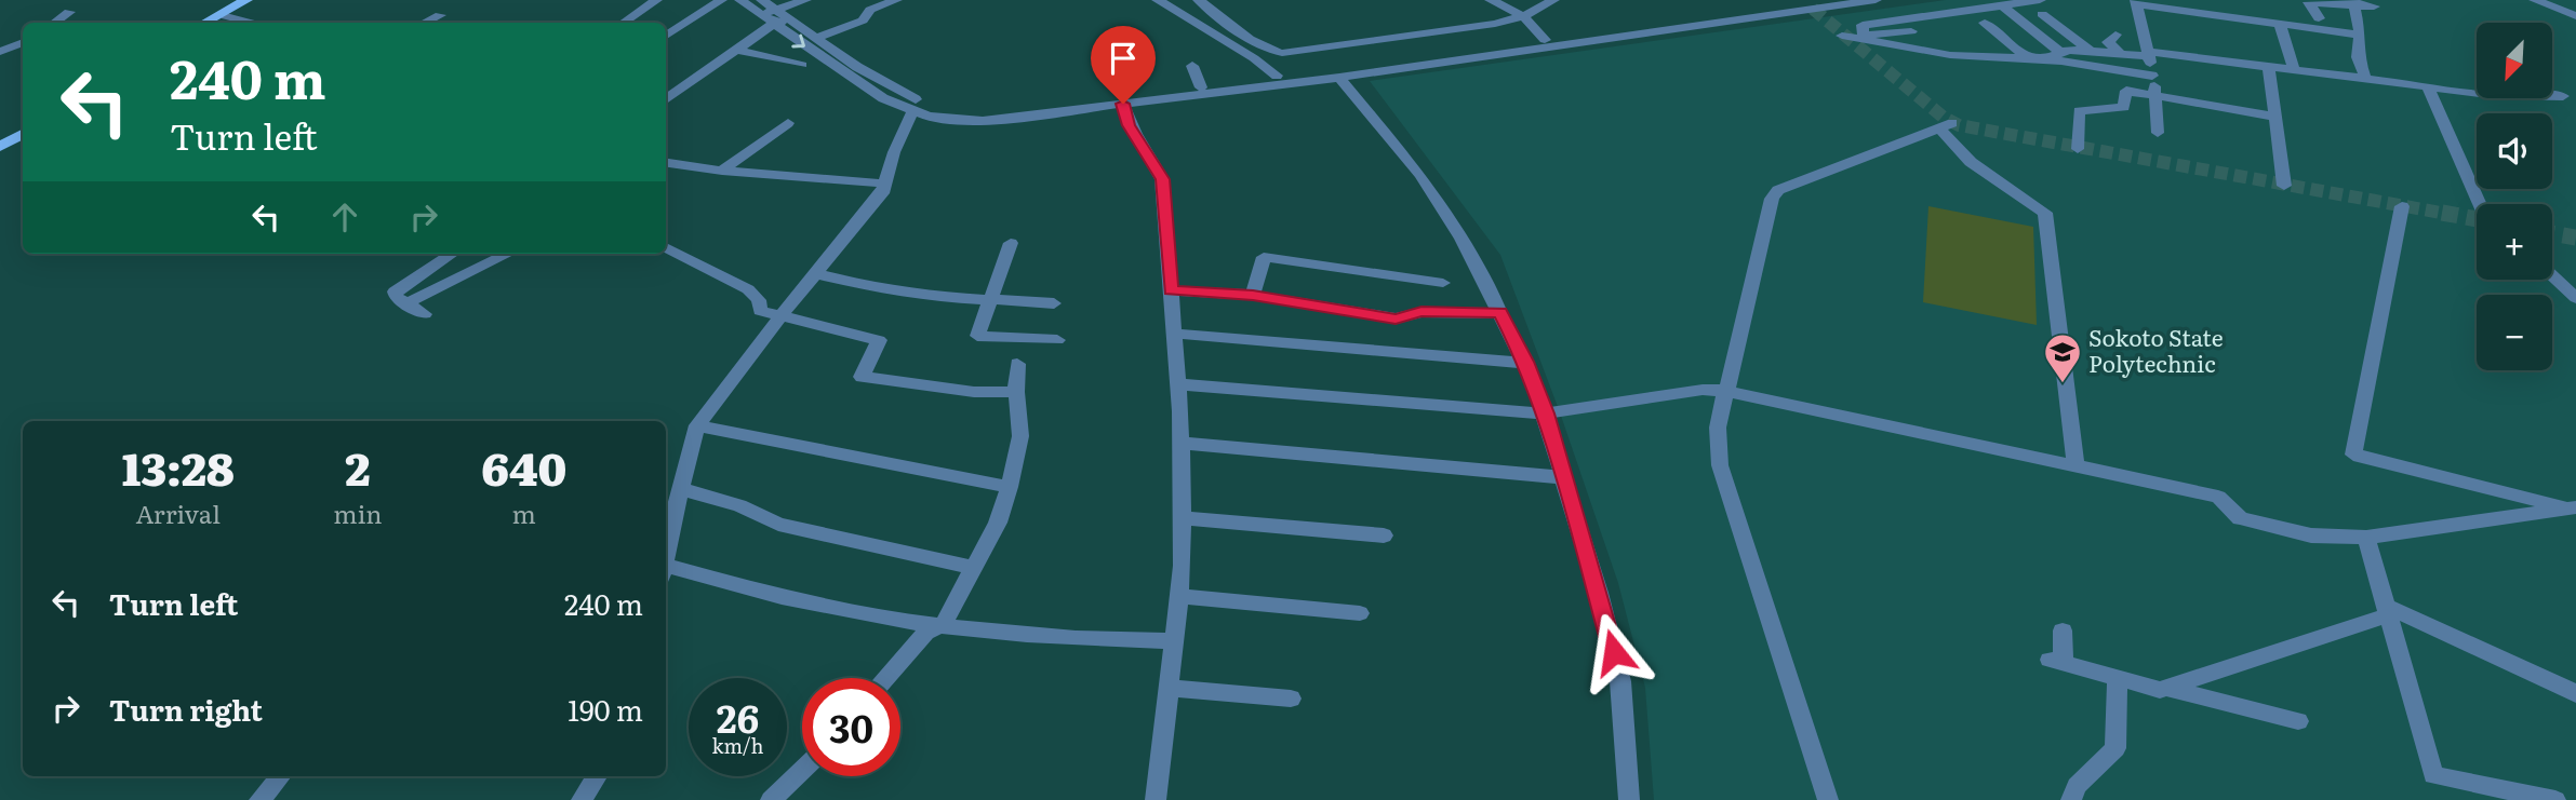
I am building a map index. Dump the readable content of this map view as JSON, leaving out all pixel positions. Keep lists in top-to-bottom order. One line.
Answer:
{"places":{"school or university":["Sokoto State Polytechnic"]},"north":"bottom left","page":{"map_buttons":["+","−"],"turn":["240 m","Turn left"],"eta":["13:28","Arrival","2","min","640","m"],"list":[{"name":"Turn left","value":"240 m"},{"name":"Turn right","value":"190 m"}],"speed":"26 km/h","limit":"30"}}
